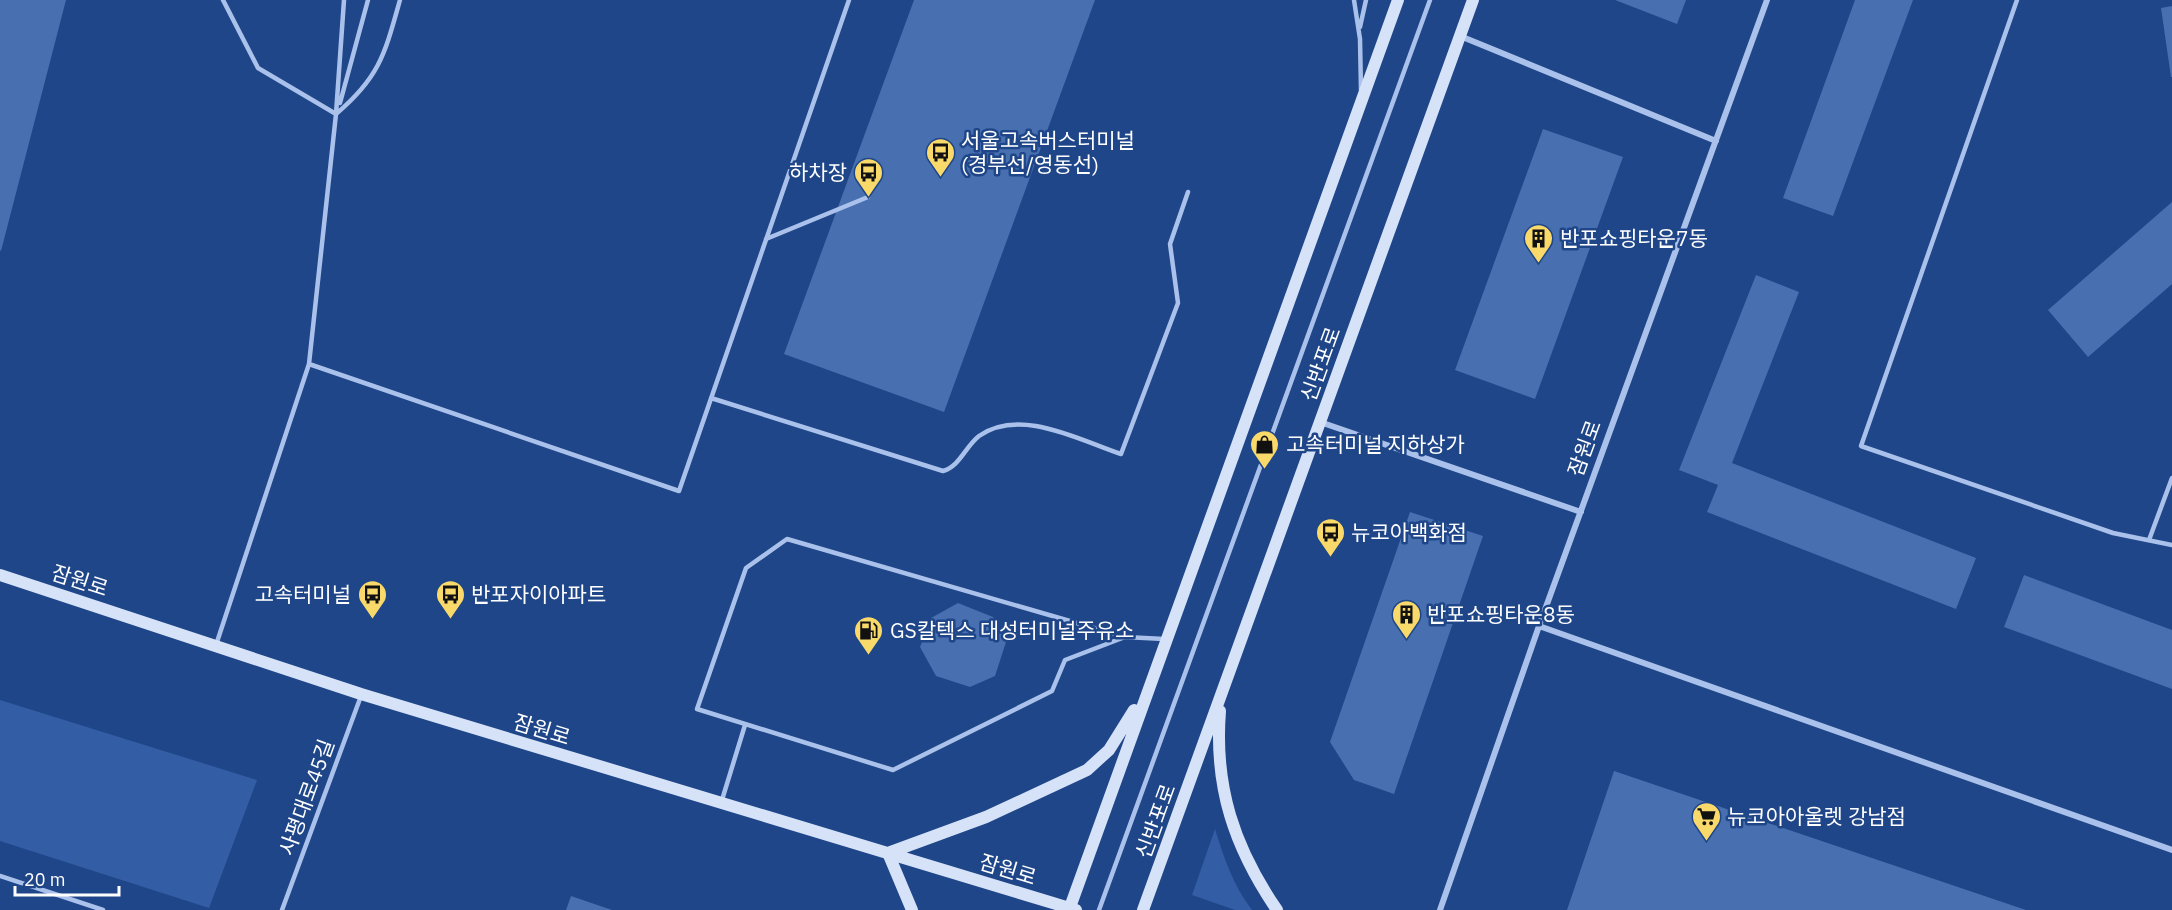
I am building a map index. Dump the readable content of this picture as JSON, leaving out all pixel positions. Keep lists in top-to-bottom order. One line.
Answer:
{"streets":{"main road":["신반포로","잠원로"],"lane":["사평대로45길"]},"crossings":[["잠원로","사평대로45길"]],"places":{"bus stop":["서울고속버스터미널 (경부선/영동선)","하차장","뉴코아백화점","고속터미널","반포자이아파트"],"building":["반포쇼핑타운7동","반포쇼핑타운8동"],"shop":["고속터미널 지하상가"],"fuel station":["GS칼텍스 대성터미널주유소"],"supermarket":["뉴코아아울렛 강남점"]},"scale_bar":"20 m"}
